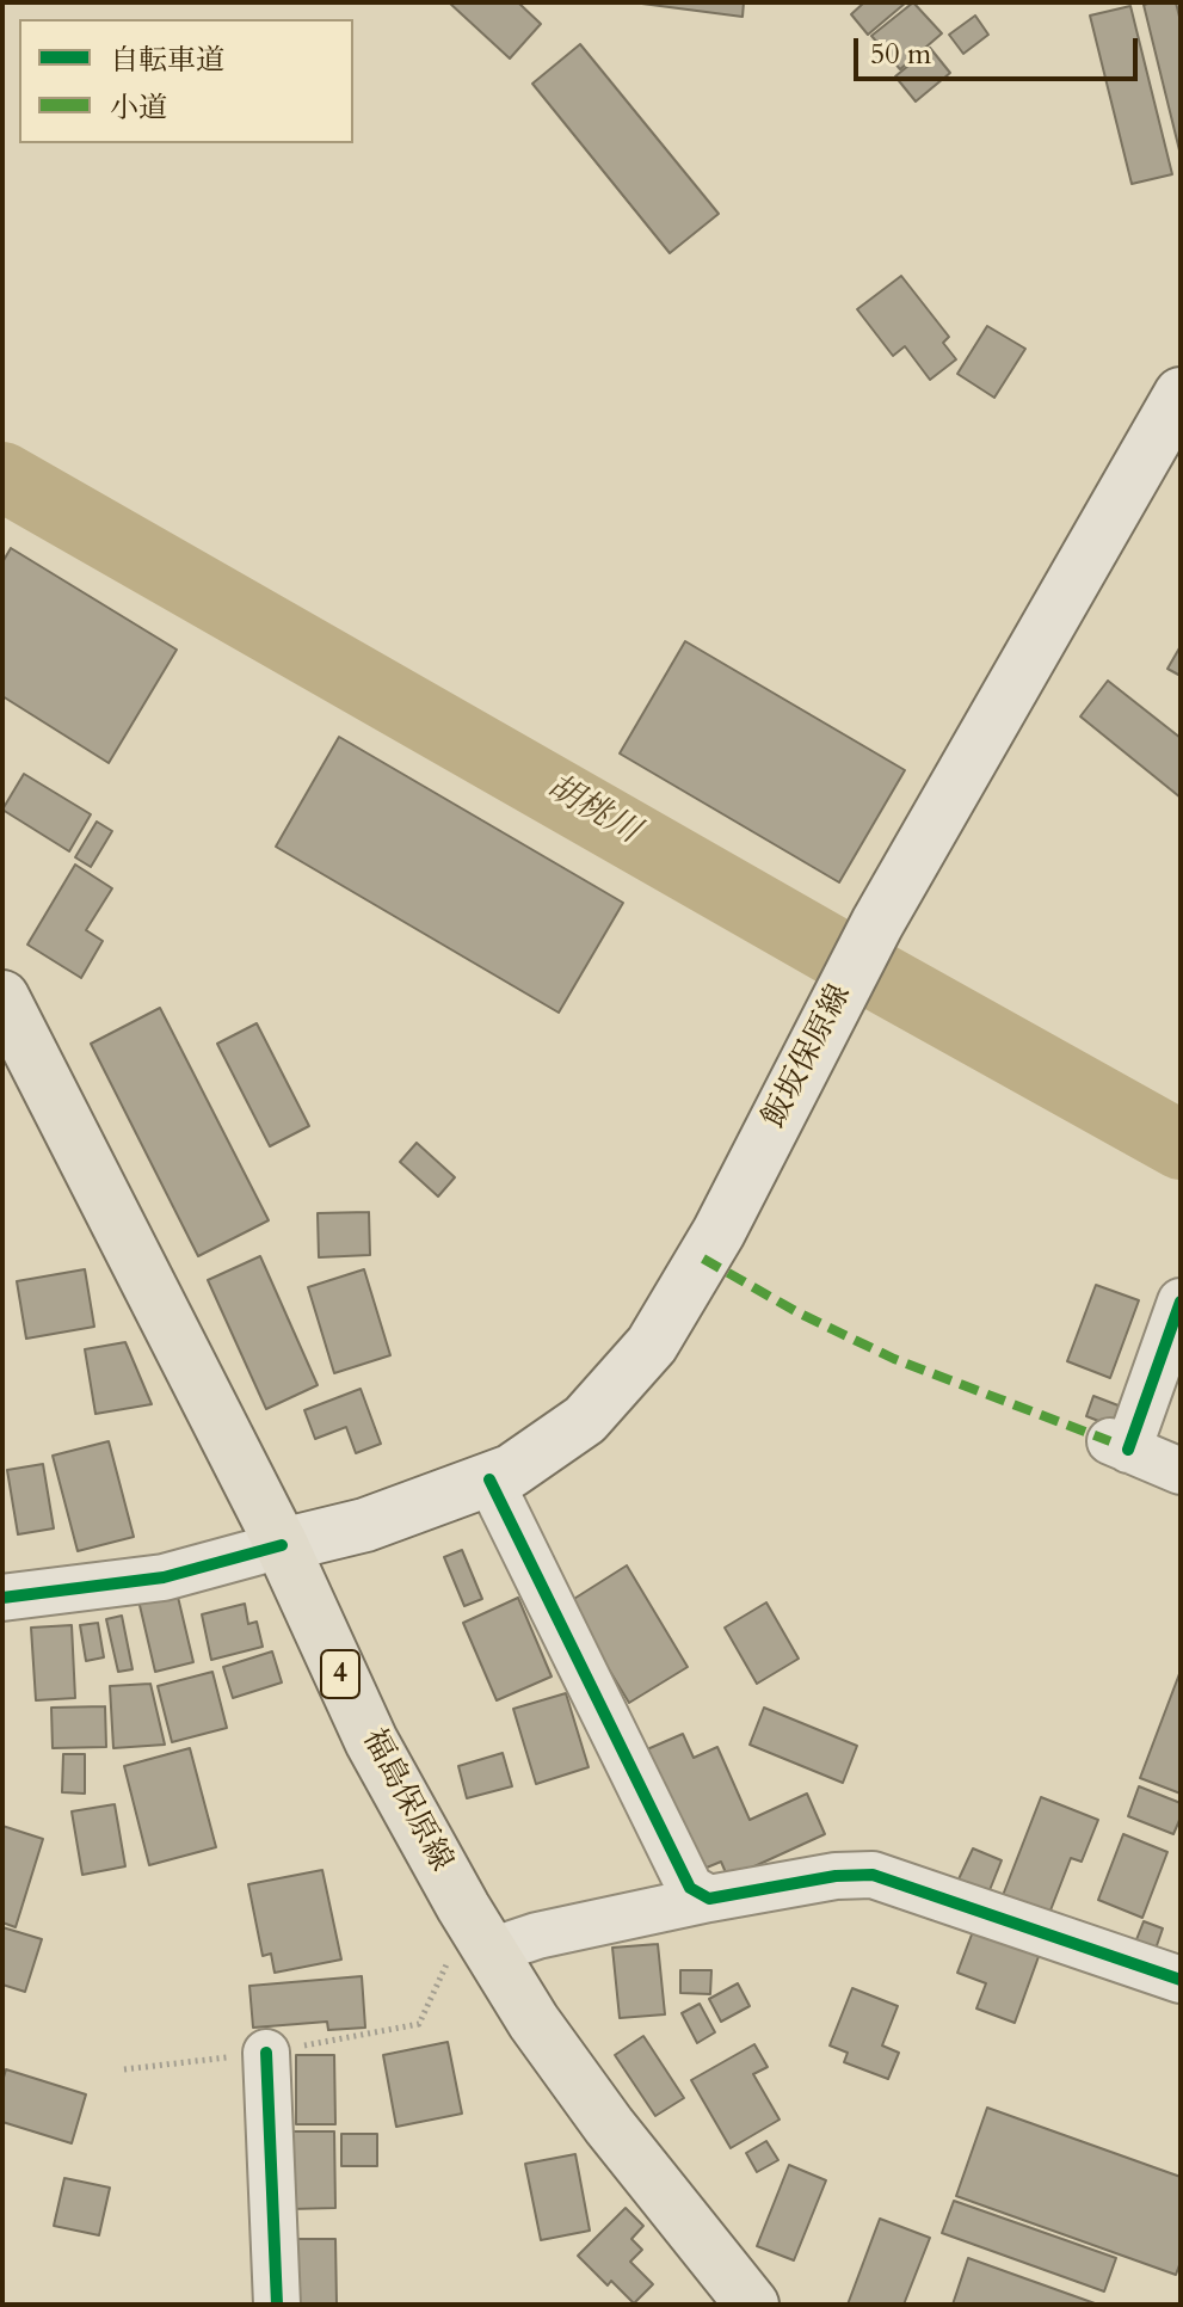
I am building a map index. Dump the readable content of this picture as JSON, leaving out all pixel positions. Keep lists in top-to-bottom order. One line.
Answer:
{"streets":{"main road":["飯坂保原線","4","福島保原線"]},"crossings":[["飯坂保原線","福島保原線"]],"water":["胡桃川"],"legend":["自転車道","小道"],"scale_bar":"50 m"}
